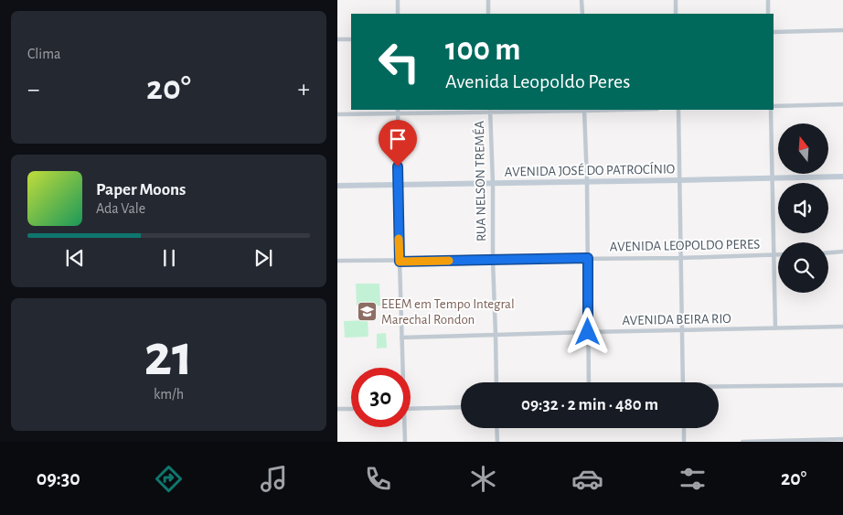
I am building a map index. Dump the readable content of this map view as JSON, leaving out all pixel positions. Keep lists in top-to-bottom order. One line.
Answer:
{"streets":{"street":["AVENIDA JOSÉ DO PATROCÍNIO","RUA NELSON TREMÉA","AVENIDA LEOPOLDO PERES","AVENIDA BEIRA RIO"]},"crossings":[["AVENIDA JOSÉ DO PATROCÍNIO","RUA NELSON TREMÉA"],["RUA NELSON TREMÉA","AVENIDA LEOPOLDO PERES"],["RUA NELSON TREMÉA","AVENIDA BEIRA RIO"]],"places":{"school or university":["EEEM em Tempo Integral Marechal Rondon"]},"north":"top","page":{"tile":["Clima",["21","km/h"]],"turn":["100 m","Avenida Leopoldo Peres"],"heat":["−","20°","+"],"song":["Paper Moons","Ada Vale"],"limit":"30","trip":"09:32 · 2 min · 480 m","tabs":["09:30","20°"]}}
